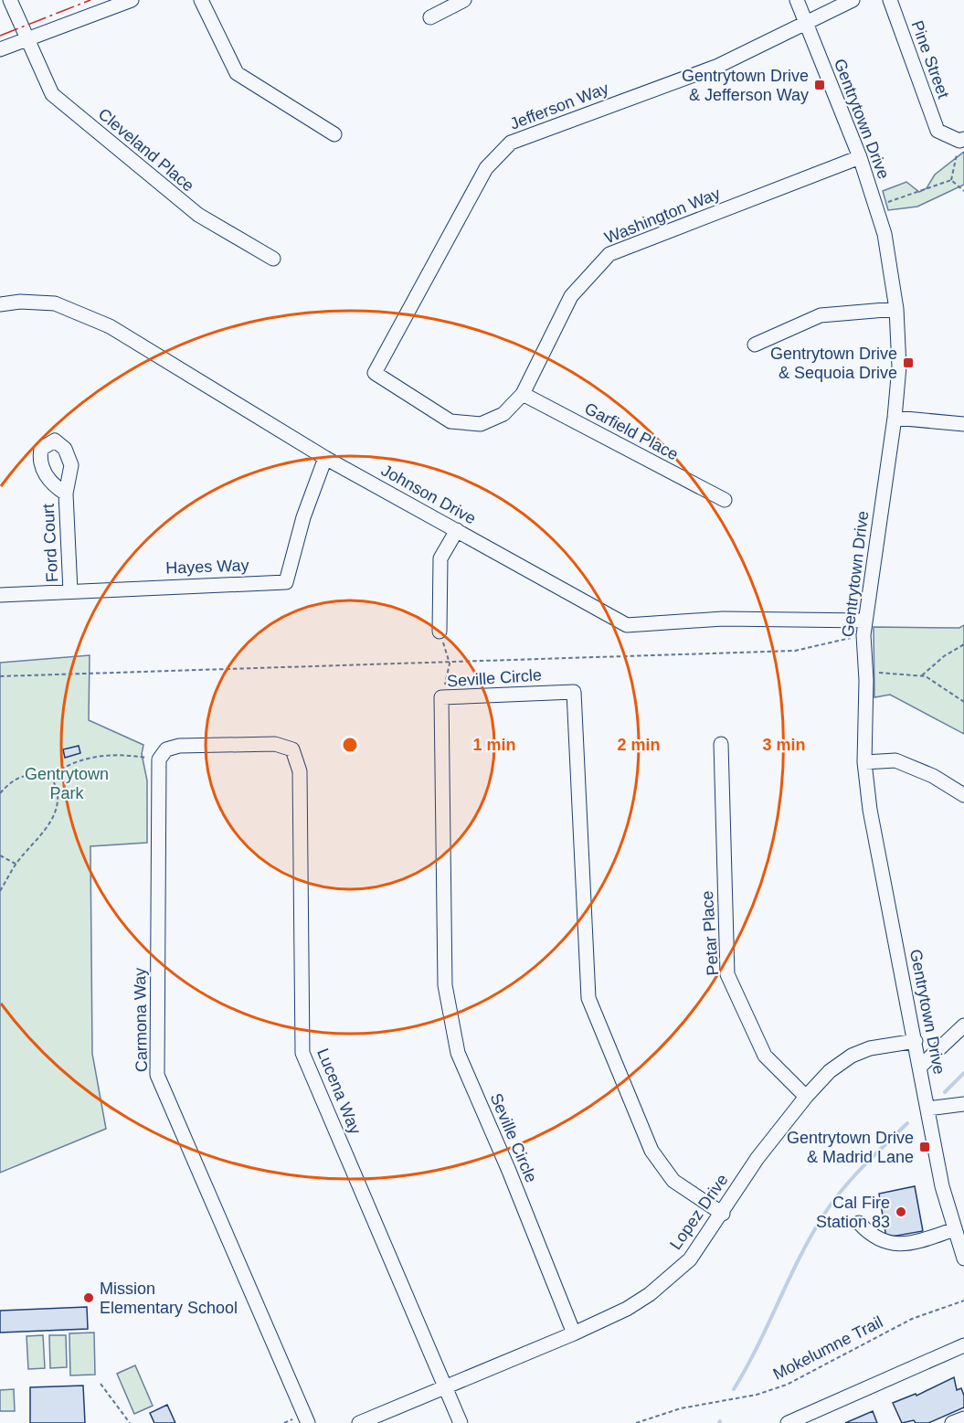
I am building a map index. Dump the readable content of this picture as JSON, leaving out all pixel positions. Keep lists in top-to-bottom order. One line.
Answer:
{"streets":{"street":["Pine Street","Jefferson Way","Gentrytown Drive","Cleveland Place","Washington Way","Garfield Place","Johnson Drive","Ford Court","Hayes Way","Seville Circle","Petar Place","Carmona Way","Lucena Way","Lopez Drive"],"path":["Mokelumne Trail"]},"crossings":[["Jefferson Way","Gentrytown Drive"],["Jefferson Way","Washington Way"],["Gentrytown Drive","Washington Way"],["Gentrytown Drive","Johnson Drive"],["Gentrytown Drive","Lopez Drive"],["Washington Way","Garfield Place"],["Johnson Drive","Hayes Way"],["Ford Court","Hayes Way"],["Seville Circle","Lopez Drive"],["Petar Place","Lopez Drive"],["Carmona Way","Lucena Way"],["Lucena Way","Lopez Drive"]],"parks":["Gentrytown Park"],"places":{"transit":["Gentrytown Drive & Jefferson Way","Gentrytown Drive & Sequoia Drive","Gentrytown Drive & Madrid Lane"],"other":["Cal Fire Station 83","Mission Elementary School"]},"rings":["1 min","2 min","3 min"]}
